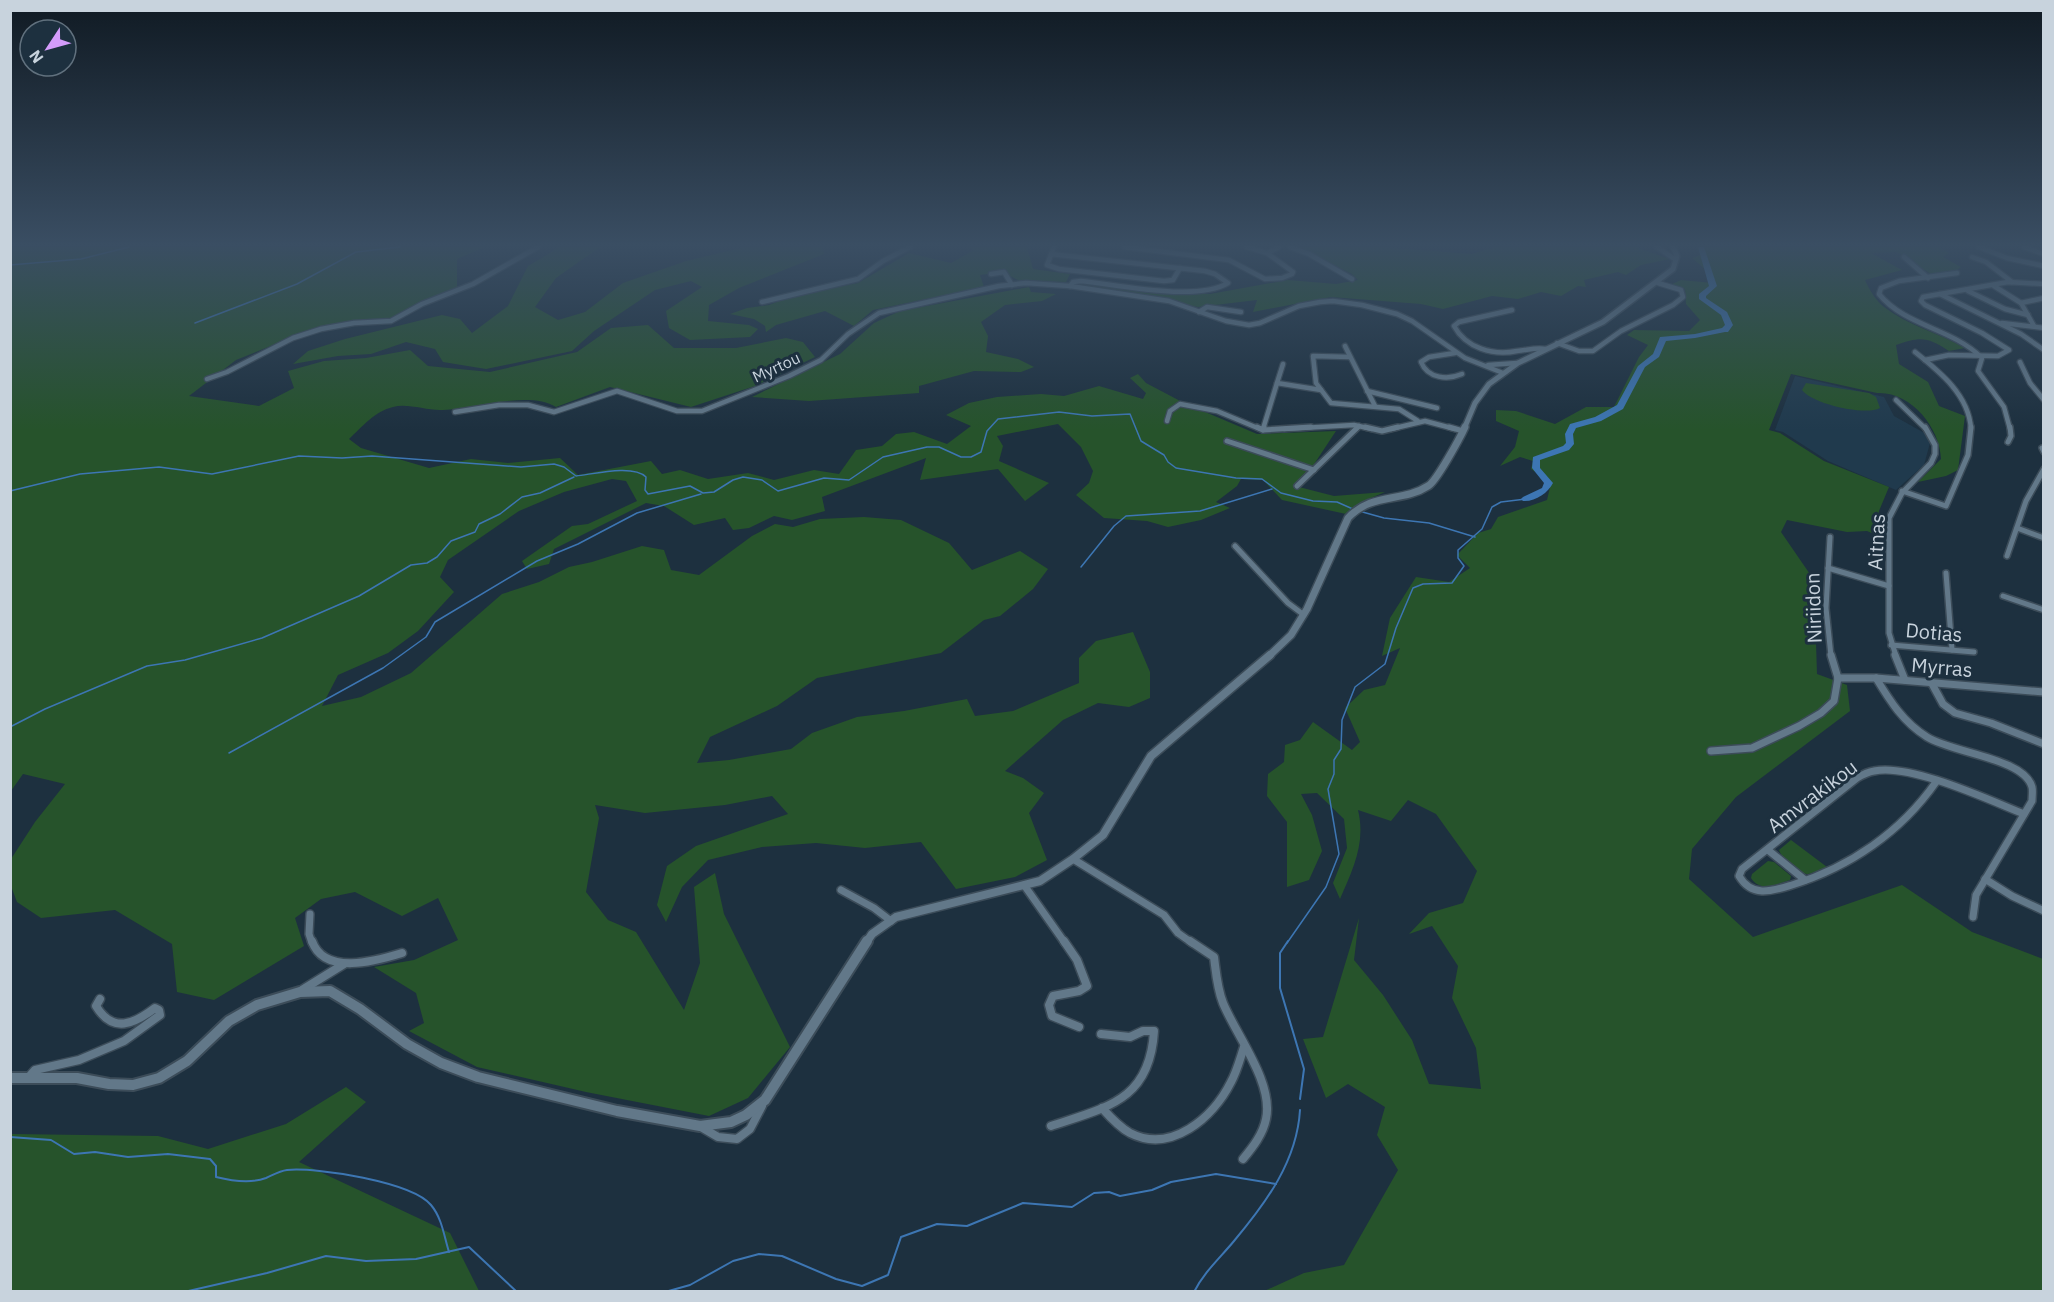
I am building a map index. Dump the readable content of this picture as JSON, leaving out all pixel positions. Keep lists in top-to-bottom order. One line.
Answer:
{"streets":{"street":["Myrtou","Aitnas","Niriidon","Dotias","Myrras","Amvrakikou"]},"crossings":[["Aitnas","Dotias"],["Aitnas","Myrras"],["Niriidon","Myrras"]],"north":"bottom left"}
